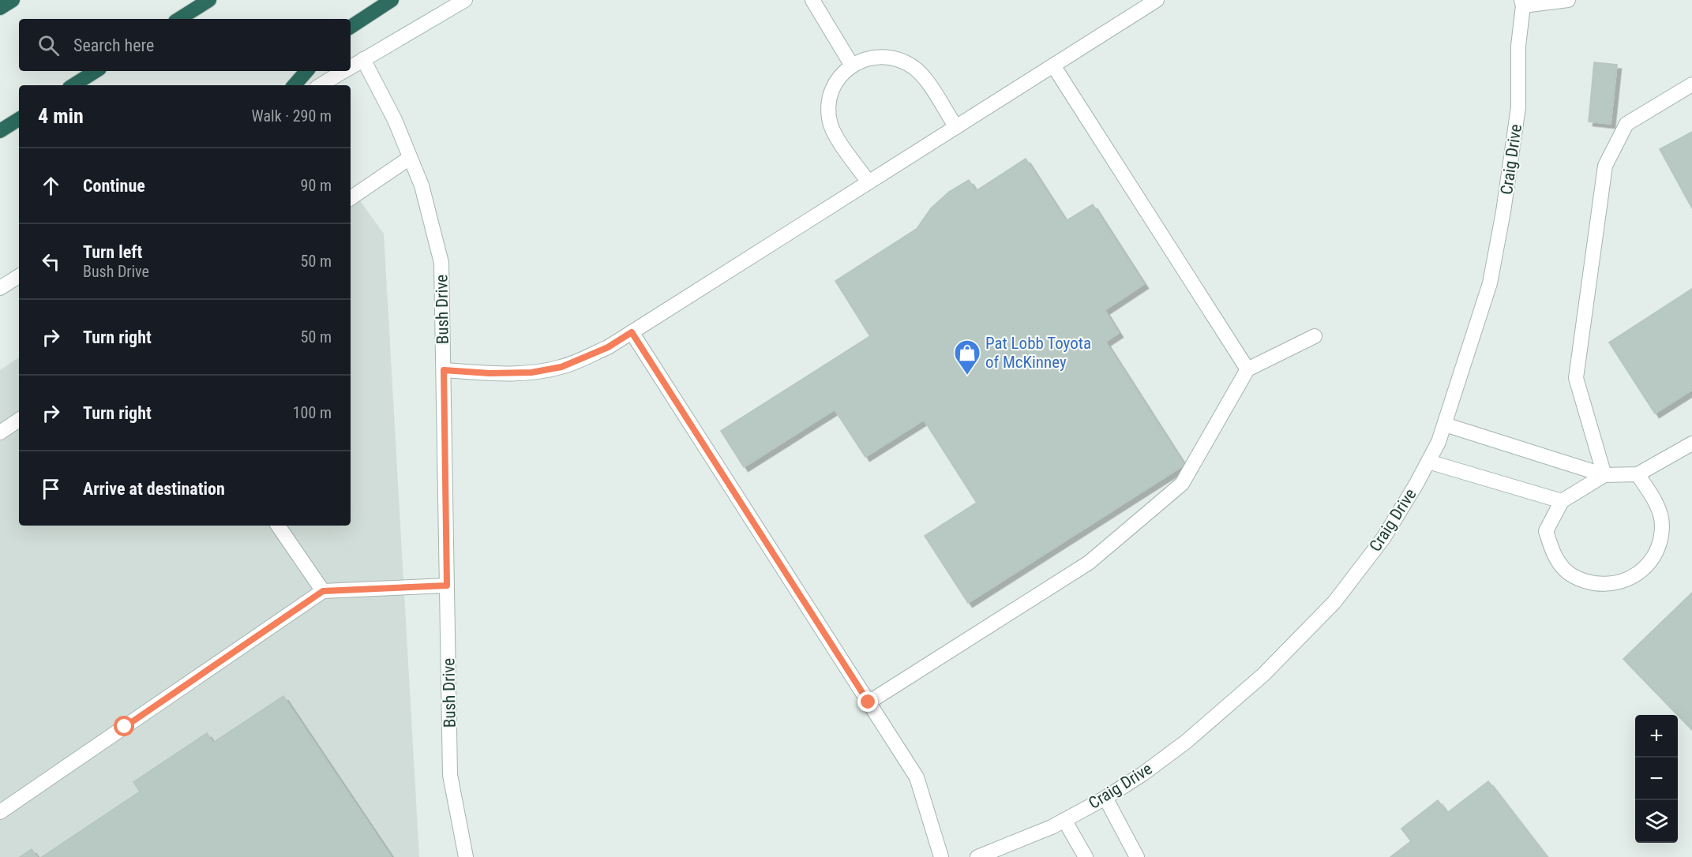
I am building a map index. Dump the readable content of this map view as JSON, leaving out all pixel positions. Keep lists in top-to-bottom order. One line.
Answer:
{"streets":{"street":["Craig Drive","Bush Drive"]},"places":{"shop":["Pat Lobb Toyota of McKinney"]},"page":{"search":"Search here","heading":["4 min","Walk · 290 m"],"list":[["Continue","90 m"],["Turn left","Bush Drive","50 m"],["Turn right","50 m"],["Turn right","100 m"],"Arrive at destination"],"map_buttons":["+","−"]}}
